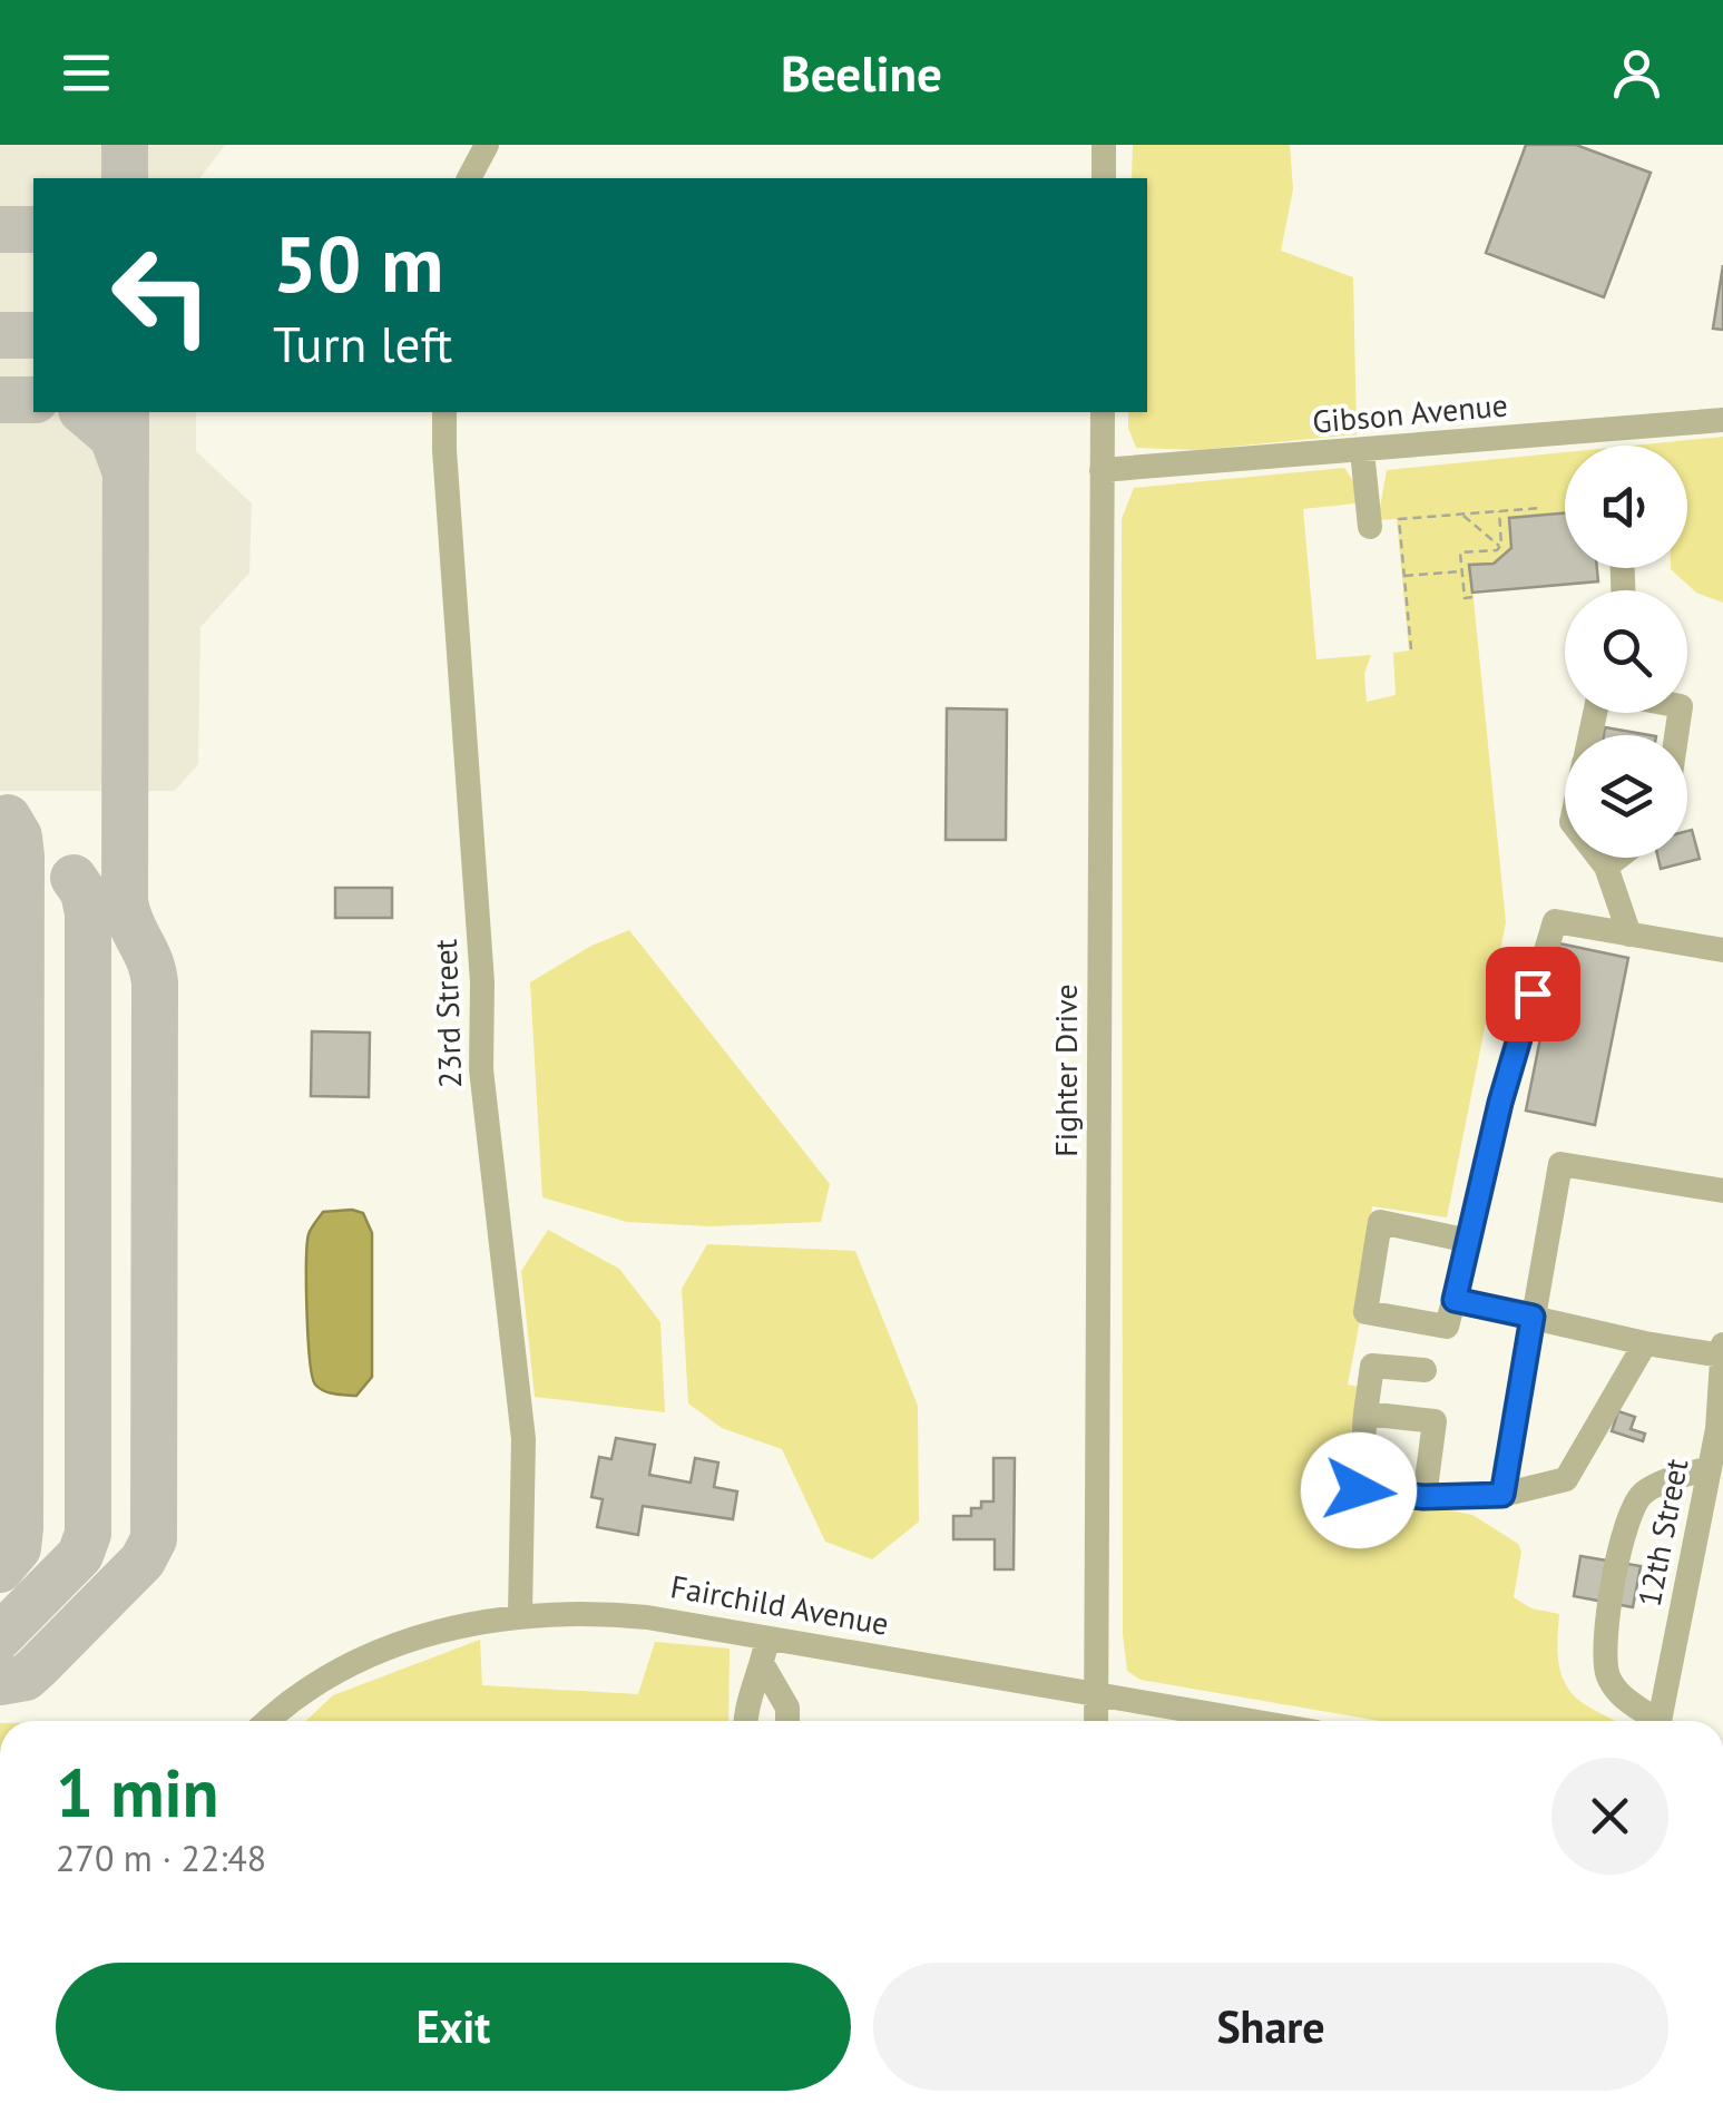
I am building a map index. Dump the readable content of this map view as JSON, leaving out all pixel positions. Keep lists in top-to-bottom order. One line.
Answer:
{"streets":{"street":["Gibson Avenue","23rd Street","Fighter Drive","12th Street","Fairchild Avenue"]},"crossings":[["Gibson Avenue","Fighter Drive"],["23rd Street","Fairchild Avenue"],["Fighter Drive","Fairchild Avenue"]],"page":{"header":"Beeline","turn":["50 m","Turn left"],"heading":["1 min","270 m · 22:48"],"buttons":["Exit","Share"]}}
